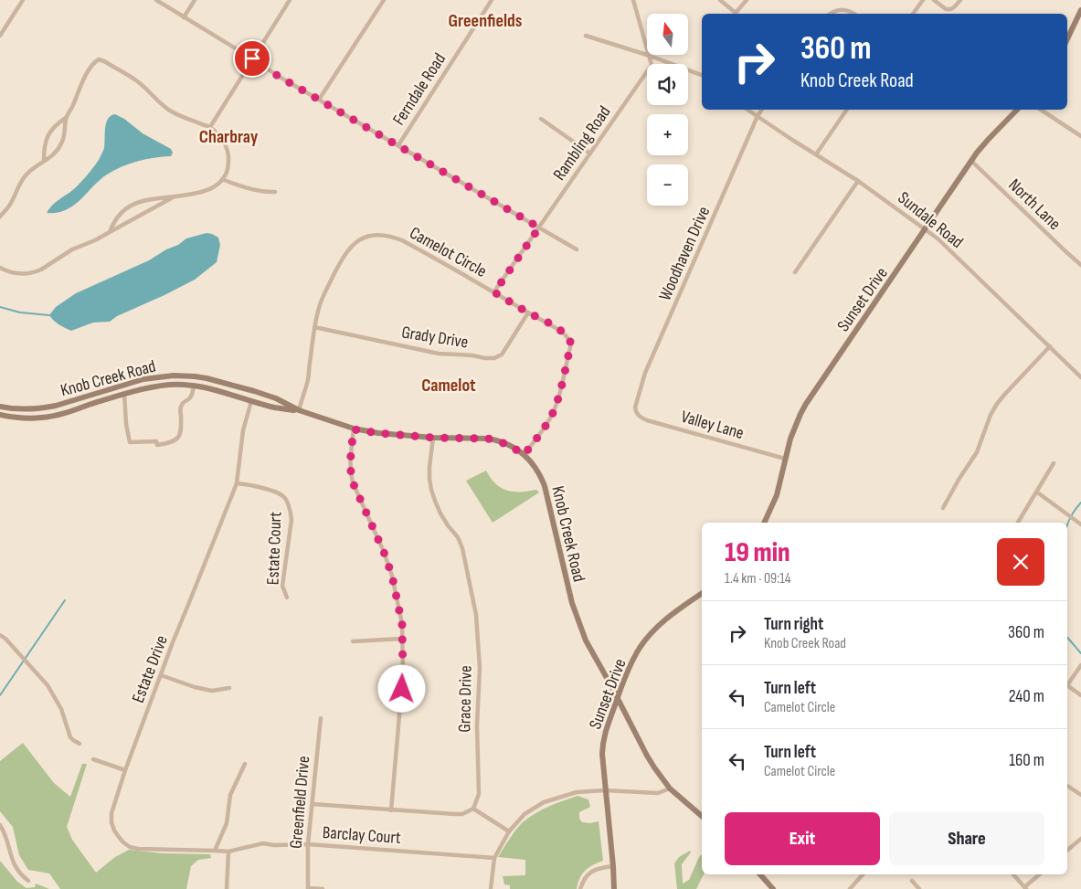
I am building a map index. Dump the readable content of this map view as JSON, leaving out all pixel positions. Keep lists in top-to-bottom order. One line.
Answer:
{"streets":{"main road":["Sunset Drive","Knob Creek Road"],"street":["Ferndale Road","Rambling Road","North Lane","Sundale Road","Camelot Circle","Woodhaven Drive","Grady Drive","Valley Lane","Estate Court","Estate Drive","Grace Drive","Greenfield Drive","Barclay Court"]},"crossings":[["Rambling Road","Camelot Circle"],["North Lane","Sunset Drive"],["Sundale Road","Woodhaven Drive"],["Sundale Road","Sunset Drive"],["Camelot Circle","Grady Drive"],["Camelot Circle","Knob Creek Road"],["Woodhaven Drive","Valley Lane"],["Sunset Drive","Knob Creek Road"],["Sunset Drive","Valley Lane"],["Knob Creek Road","Estate Drive"],["Knob Creek Road","Grace Drive"],["Estate Court","Estate Drive"],["Estate Drive","Barclay Court"],["Greenfield Drive","Barclay Court"]],"districts":["Greenfields","Charbray","Camelot"],"north":"top","page":{"map_buttons":["+","−"],"turn":["360 m","Knob Creek Road"],"heading":["19 min","1.4 km · 09:14"],"list":[{"name":"Turn right","note":"Knob Creek Road","value":"360 m"},{"name":"Turn left","note":"Camelot Circle","value":"240 m"},{"name":"Turn left","note":"Camelot Circle","value":"160 m"}],"buttons":["Exit","Share"]}}
